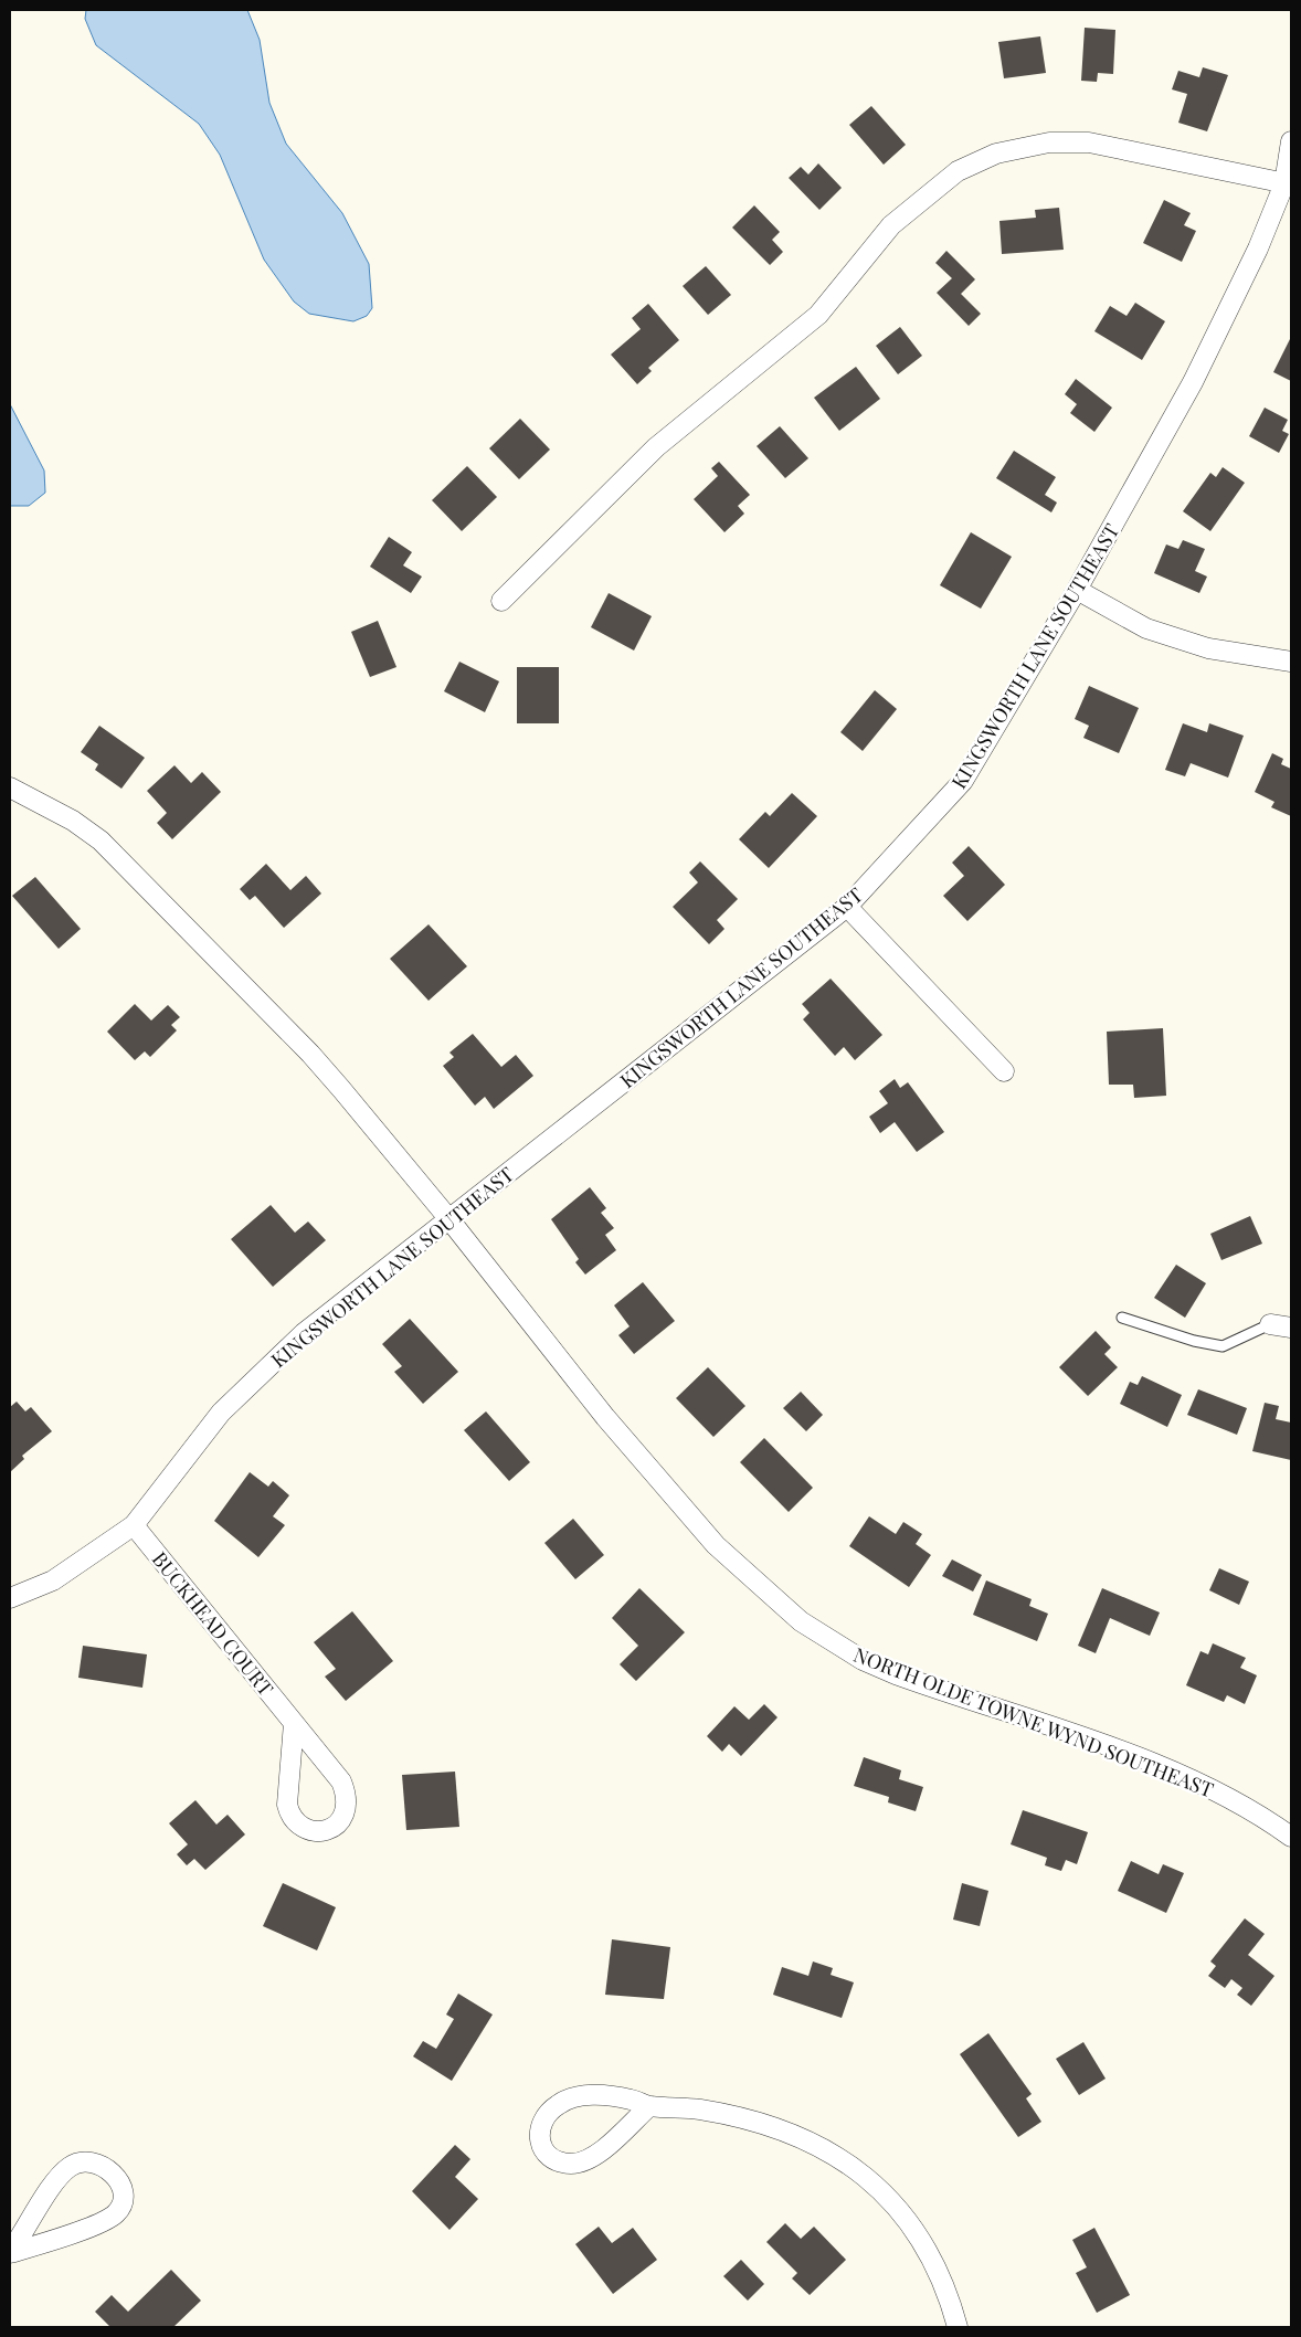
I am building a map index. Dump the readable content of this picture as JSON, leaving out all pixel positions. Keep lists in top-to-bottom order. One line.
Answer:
{"streets":{"street":["KINGSWORTH LANE SOUTHEAST","BUCKHEAD COURT","NORTH OLDE TOWNE WYND SOUTHEAST"]},"crossings":[["KINGSWORTH LANE SOUTHEAST","BUCKHEAD COURT"],["KINGSWORTH LANE SOUTHEAST","NORTH OLDE TOWNE WYND SOUTHEAST"]]}
